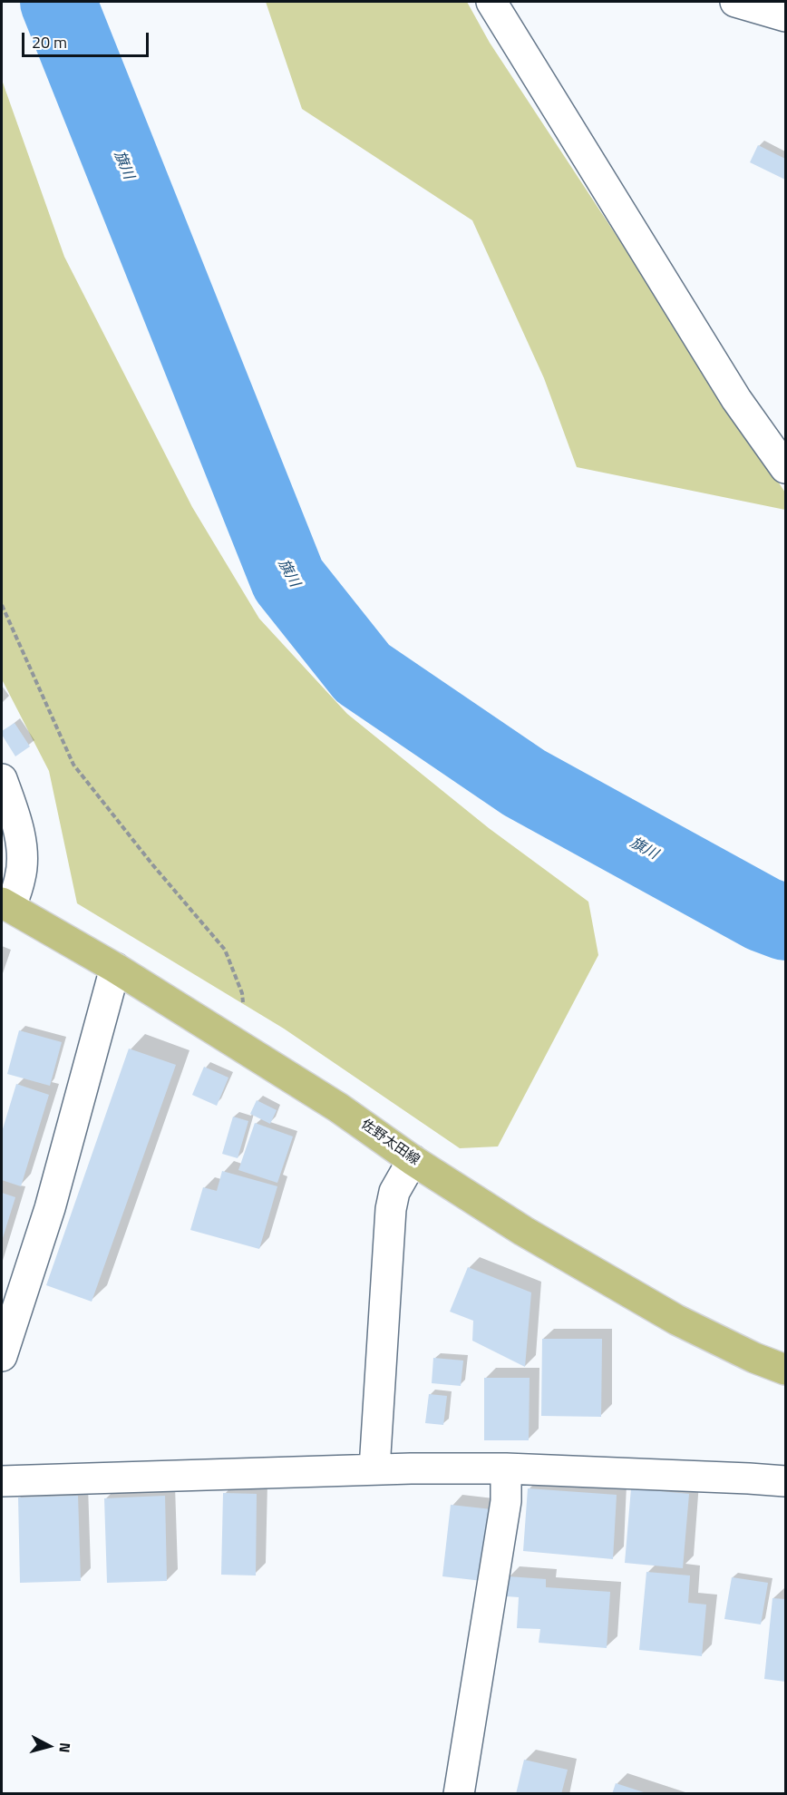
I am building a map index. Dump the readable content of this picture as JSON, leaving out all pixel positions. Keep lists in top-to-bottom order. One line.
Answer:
{"streets":{"main road":["佐野太田線"]},"water":["旗川"],"scale_bar":"20 m","north":"right"}
